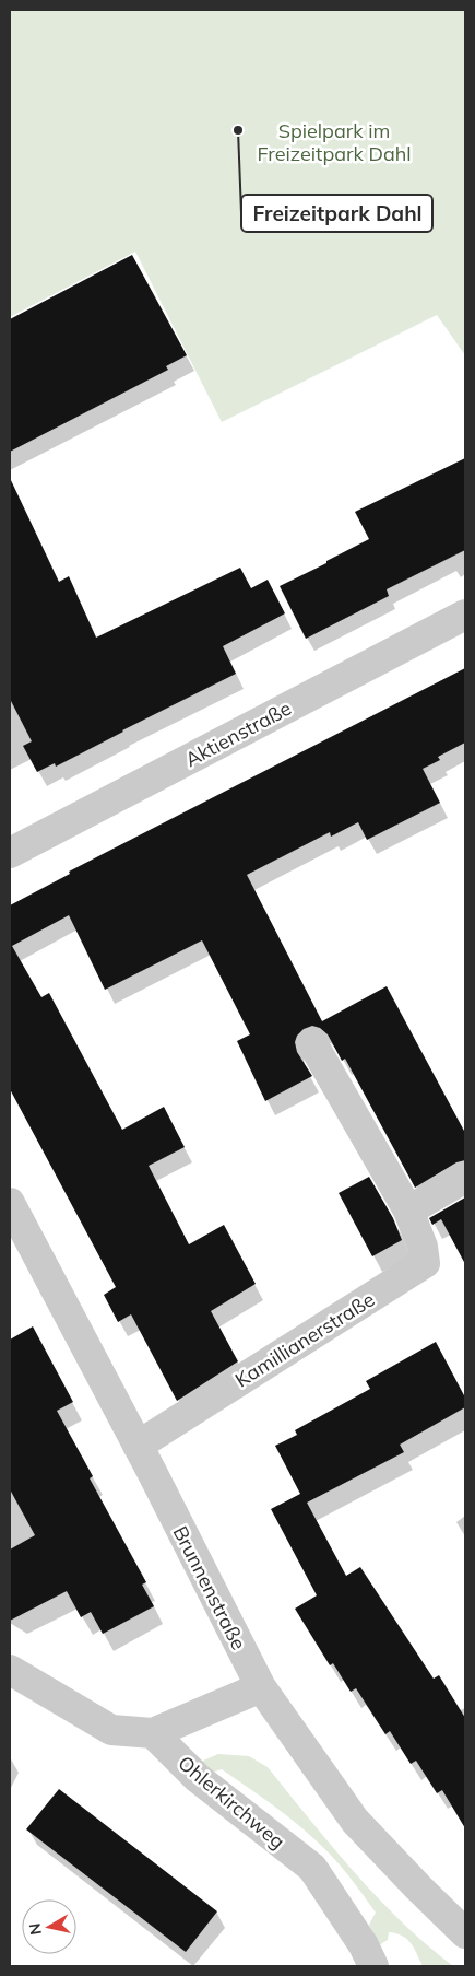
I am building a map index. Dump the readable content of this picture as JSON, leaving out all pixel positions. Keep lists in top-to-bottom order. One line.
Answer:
{"streets":{"street":["Aktienstraße","Kamillianerstraße","Brunnenstraße","Ohlerkirchweg"]},"crossings":[["Kamillianerstraße","Brunnenstraße"]],"parks":["Spielpark im Freizeitpark Dahl"],"places":["Freizeitpark Dahl"],"north":"left"}
